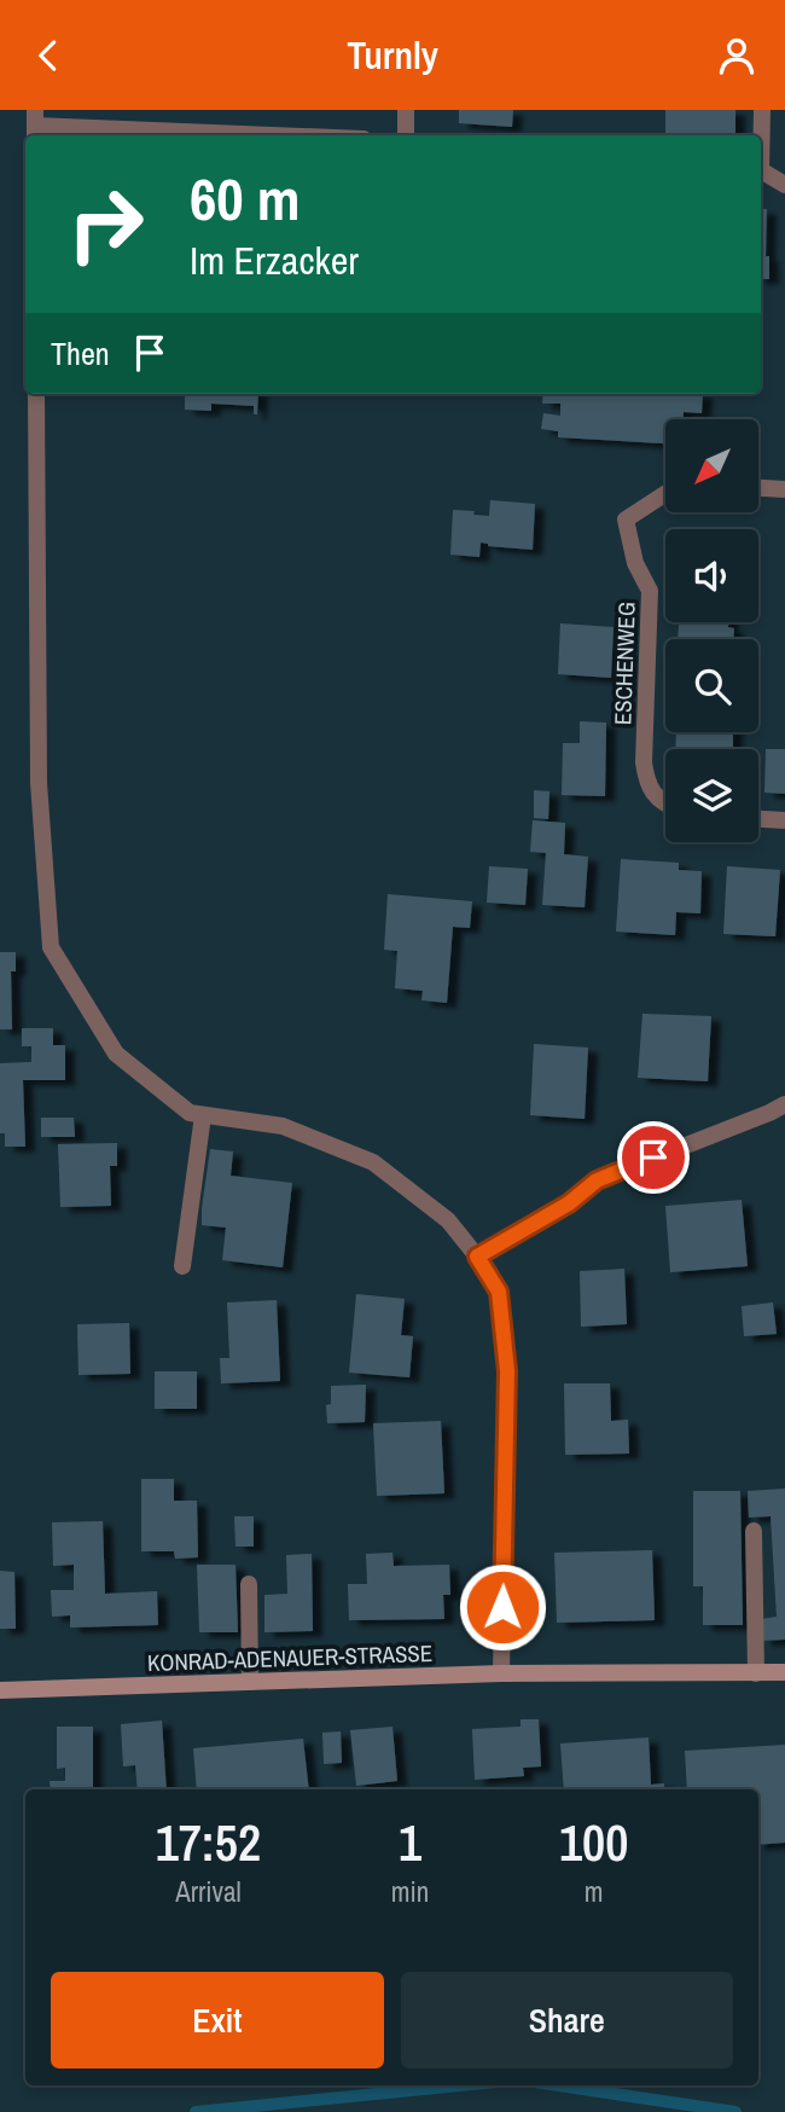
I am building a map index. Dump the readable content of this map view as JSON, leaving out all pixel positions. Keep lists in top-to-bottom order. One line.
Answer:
{"streets":{"main road":["KONRAD-ADENAUER-STRASSE"],"street":["ESCHENWEG"]},"north":"bottom left","page":{"header":"Turnly","turn":["60 m","Im Erzacker"],"then":"Then","eta":["17:52","Arrival","1","min","100","m"],"buttons":["Exit","Share"]}}
